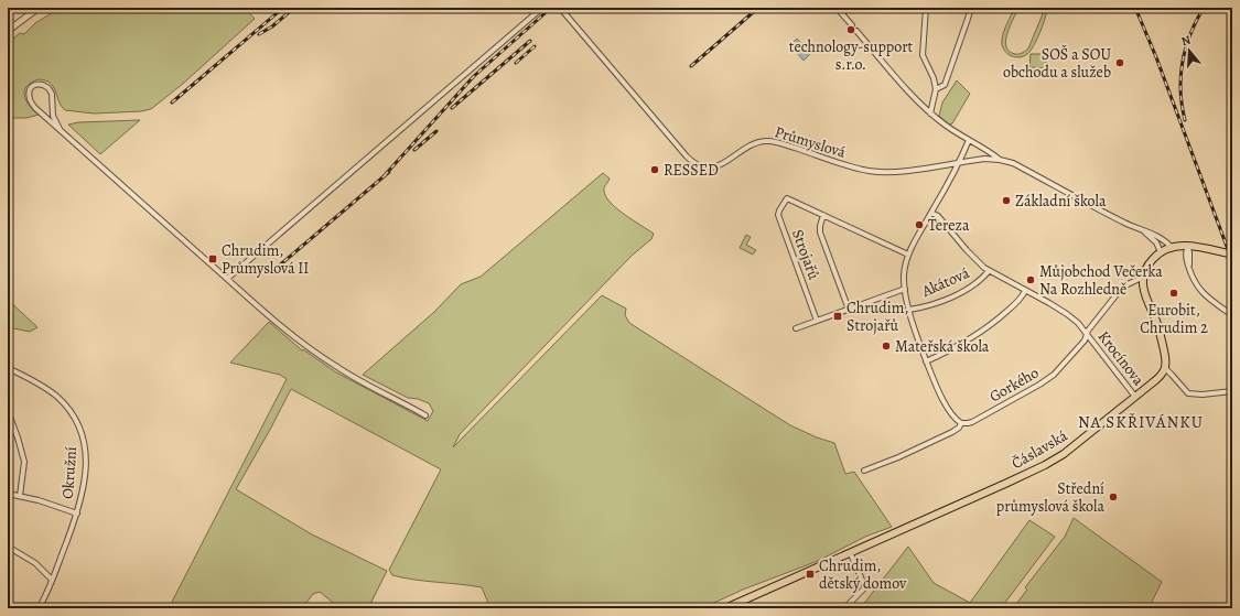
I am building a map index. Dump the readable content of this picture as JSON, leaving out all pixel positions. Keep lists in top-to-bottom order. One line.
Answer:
{"streets":{"main road":["Čáslavská"],"street":["Průmyslová","Strojařů","Akátová","Krocínova","Gorkého","Okružní"]},"crossings":[["Akátová","Krocínova"],["Krocínova","Gorkého"],["Krocínova","Čáslavská"]],"districts":["NA SKŘIVÁNKU"],"places":{"other":["technology-support s.r.o.","SOŠ a SOU obchodu a služeb","RESSED","Základní škola","Tereza","Můjobchod Večerka Na Rozhledně","Eurobit, Chrudim 2","Mateřská škola","Střední průmyslová škola"],"transit":["Chrudim, Průmyslová II","Chrudim, Strojařů","Chrudim, dětský domov"]},"north":"top"}
